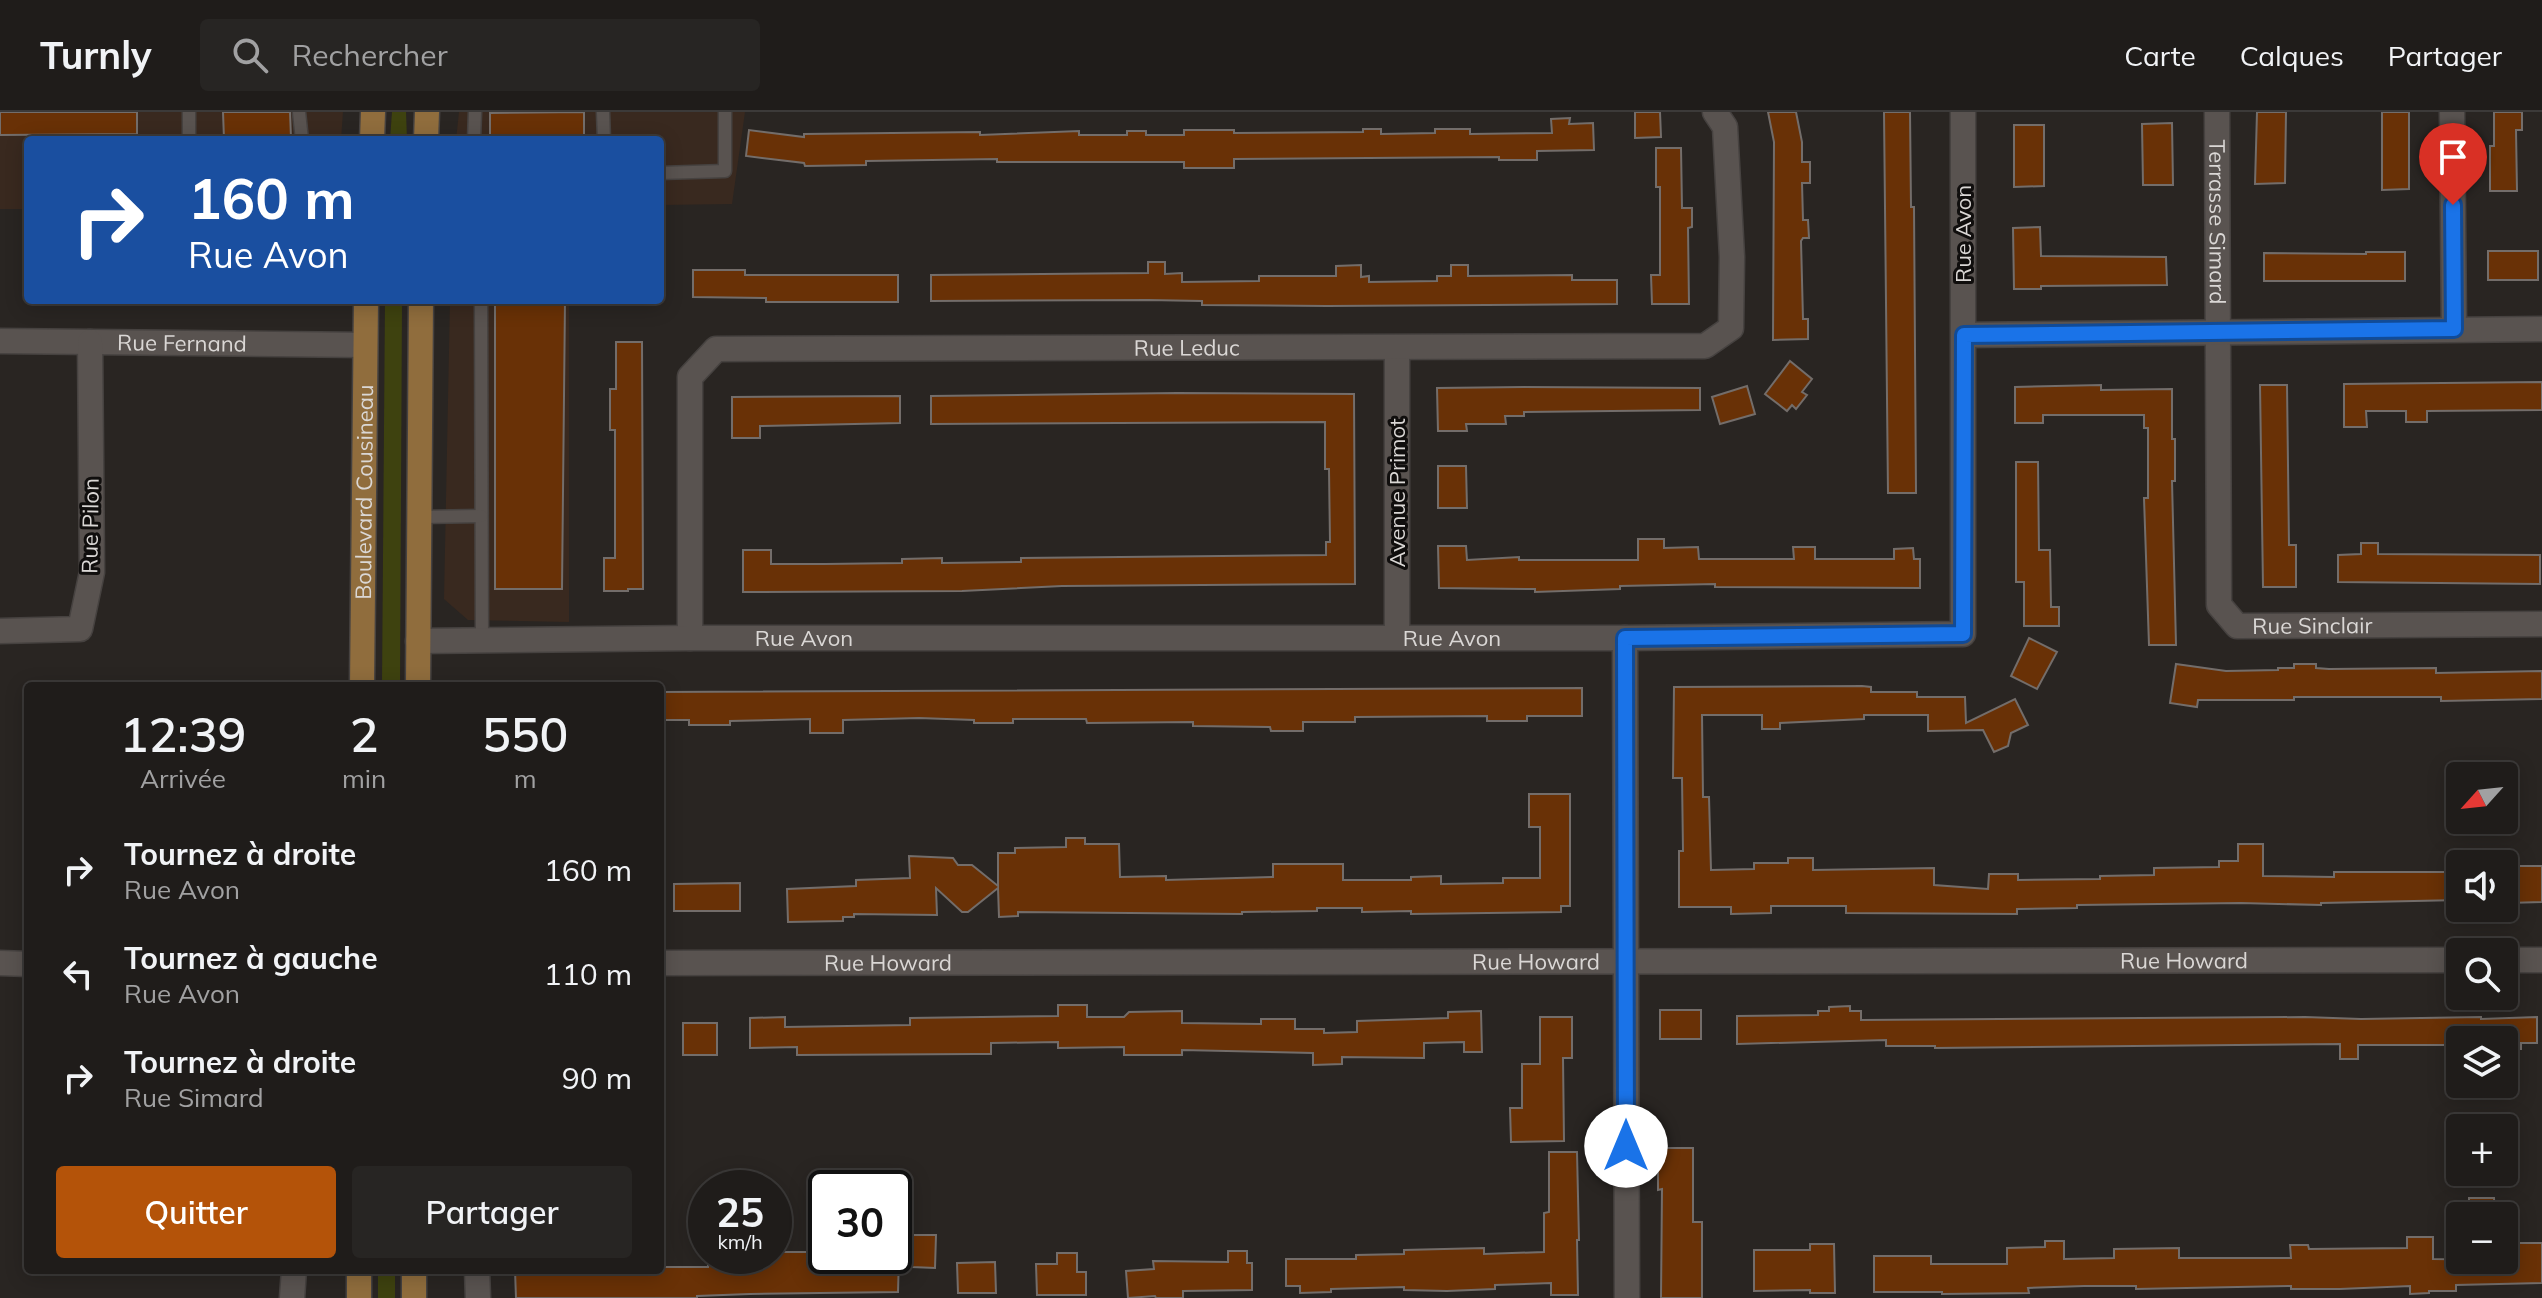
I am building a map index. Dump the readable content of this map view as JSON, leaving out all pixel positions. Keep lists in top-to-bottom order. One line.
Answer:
{"streets":{"main road":["Boulevard Cousineau"],"street":["Terrasse Simard","Rue Avon","Rue Fernand","Rue Leduc","Avenue Primot","Rue Pilon","Rue Sinclair","Rue Howard"]},"crossings":[["Terrasse Simard","Rue Sinclair"],["Rue Avon","Rue Leduc"],["Rue Avon","Avenue Primot"],["Rue Fernand","Boulevard Cousineau"],["Rue Fernand","Rue Pilon"],["Rue Leduc","Avenue Primot"]],"north":"bottom left","page":{"header":"Turnly","search":"Rechercher","nav":["Carte","Calques","Partager"],"turn":["160 m","Rue Avon"],"eta":["12:39","Arrivée","2","min","550","m"],"map_buttons":["+","−"],"list":[{"name":"Tournez à droite","note":"Rue Avon","value":"160 m"},{"name":"Tournez à gauche","note":"Rue Avon","value":"110 m"},{"name":"Tournez à droite","note":"Rue Simard","value":"90 m"}],"buttons":["Quitter","Partager"],"speed":"25 km/h","limit":"30"}}
